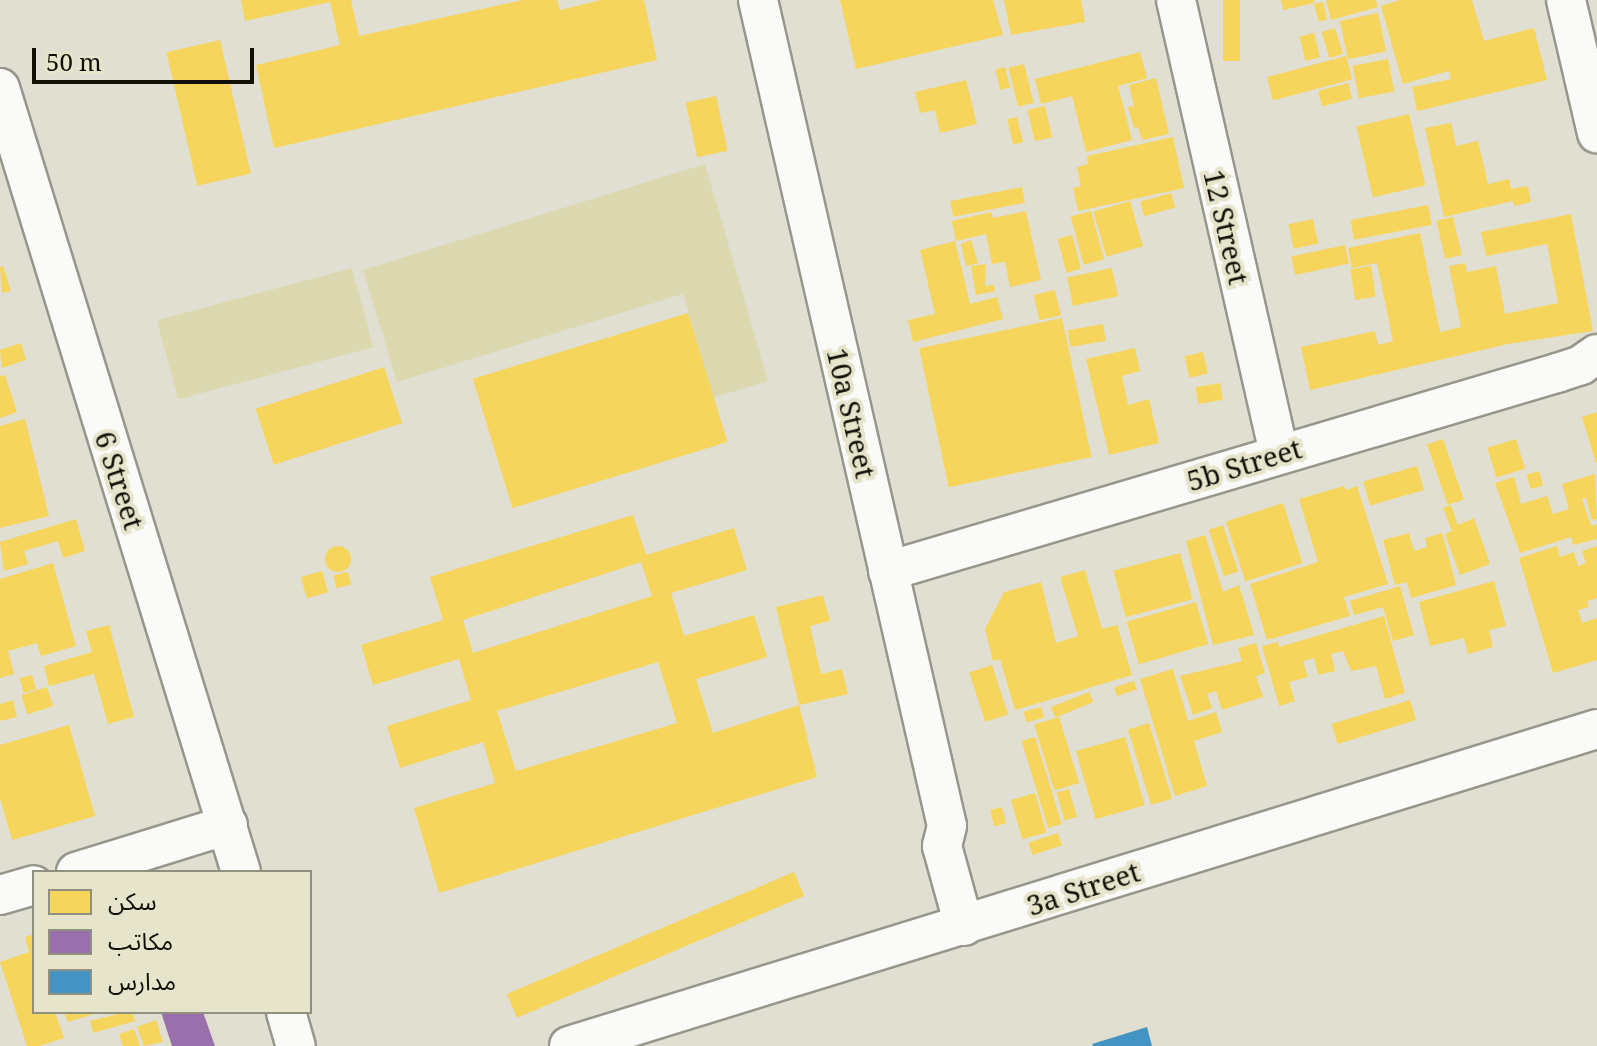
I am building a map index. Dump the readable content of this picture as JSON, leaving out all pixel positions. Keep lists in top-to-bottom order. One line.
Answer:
{"streets":{"street":["12 Street","10a Street","5b Street","6 Street","3a Street"]},"crossings":[["12 Street","5b Street"],["10a Street","5b Street"],["10a Street","3a Street"]],"legend":["سكن","مكاتب","مدارس"],"scale_bar":"50 m"}
